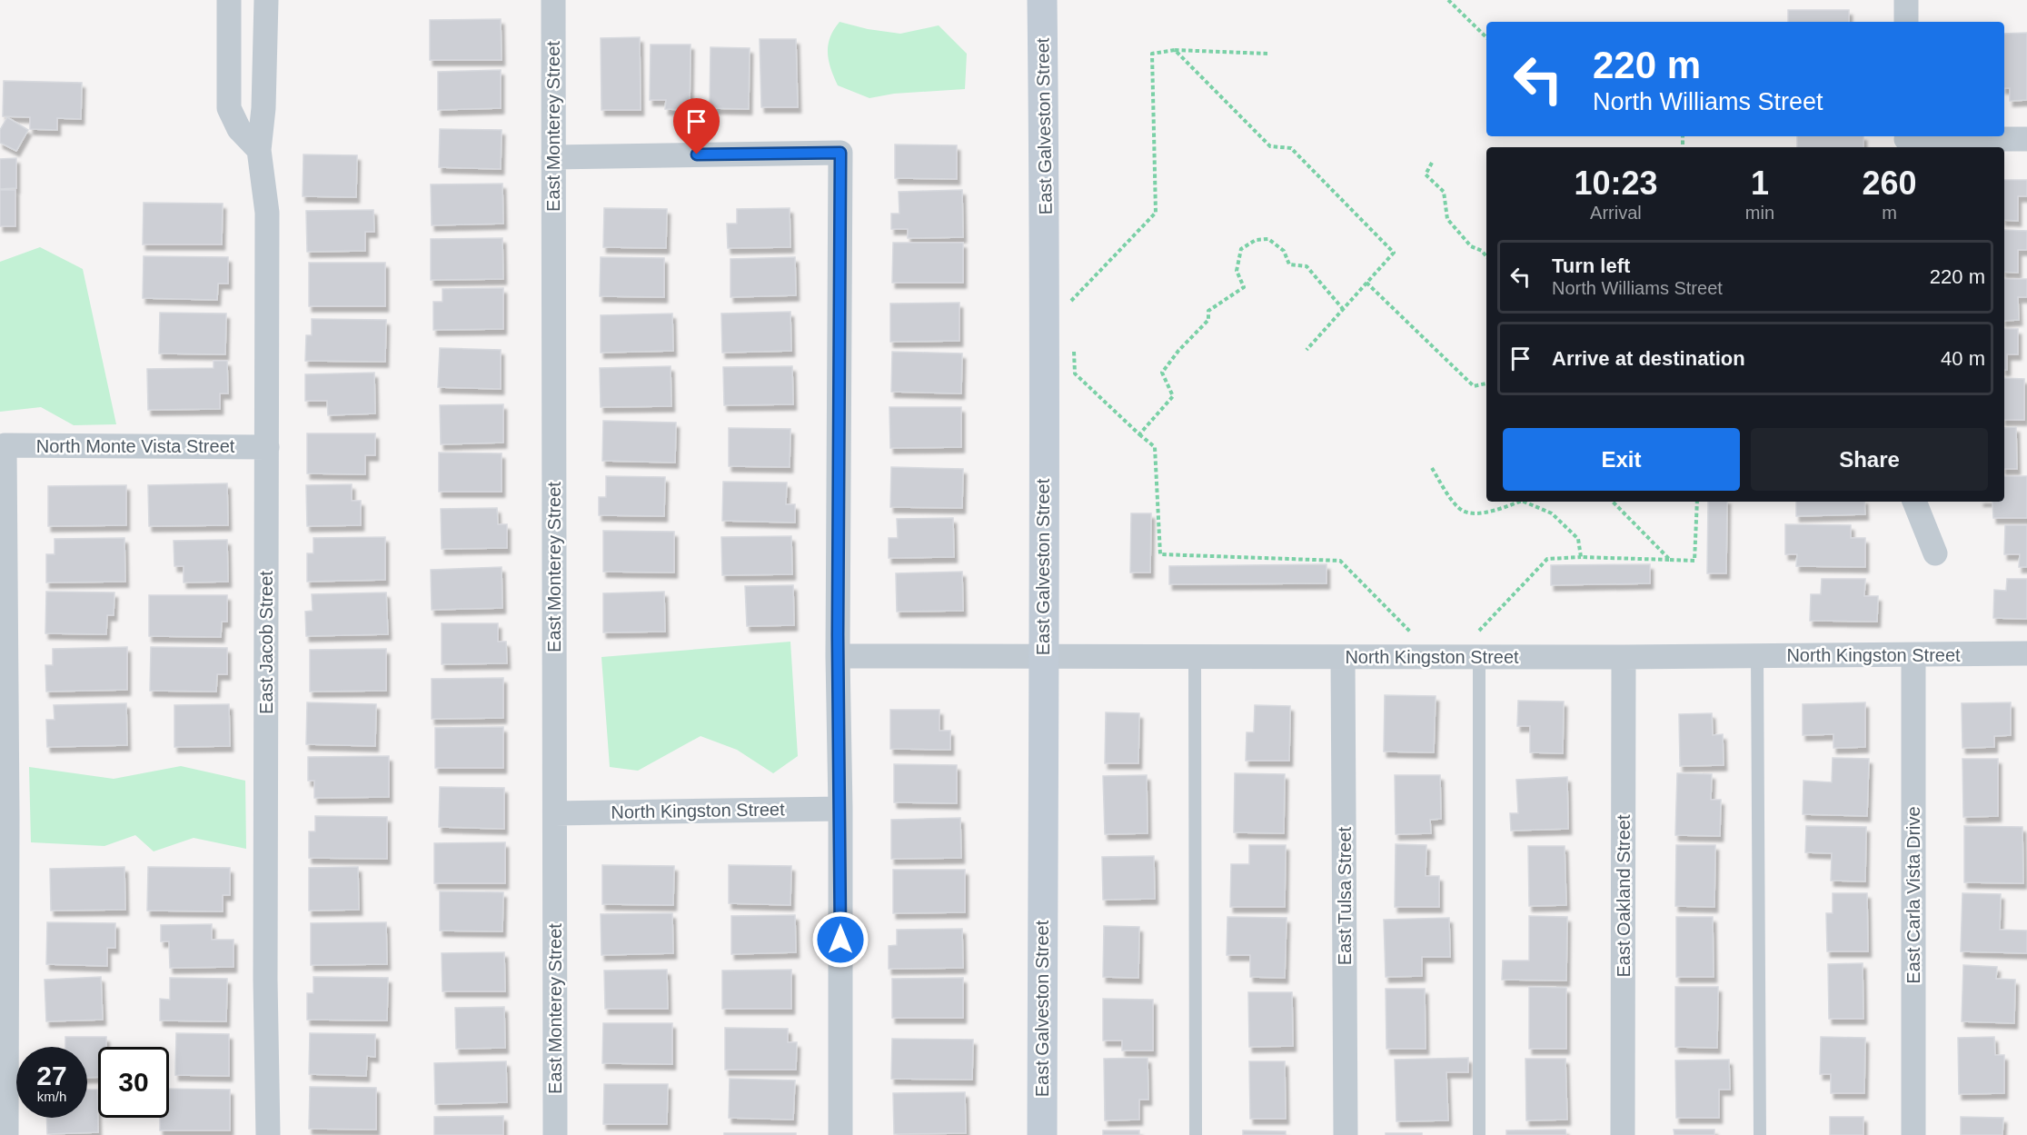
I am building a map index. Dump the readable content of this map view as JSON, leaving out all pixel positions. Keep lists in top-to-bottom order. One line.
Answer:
{"streets":{"street":["East Monterey Street","East Galveston Street","North Monte Vista Street","East Jacob Street","North Kingston Street","East Carla Vista Drive","East Tulsa Street","East Oakland Street"]},"crossings":[["East Monterey Street","North Kingston Street"],["East Galveston Street","North Kingston Street"],["North Monte Vista Street","East Jacob Street"],["North Kingston Street","East Carla Vista Drive"],["North Kingston Street","East Tulsa Street"],["North Kingston Street","East Oakland Street"]],"page":{"turn":["220 m","North Williams Street"],"eta":["10:23","Arrival","1","min","260","m"],"list":[{"name":"Turn left","note":"North Williams Street","value":"220 m"},{"name":"Arrive at destination","value":"40 m"}],"buttons":["Exit","Share"],"speed":"27 km/h","limit":"30"}}
